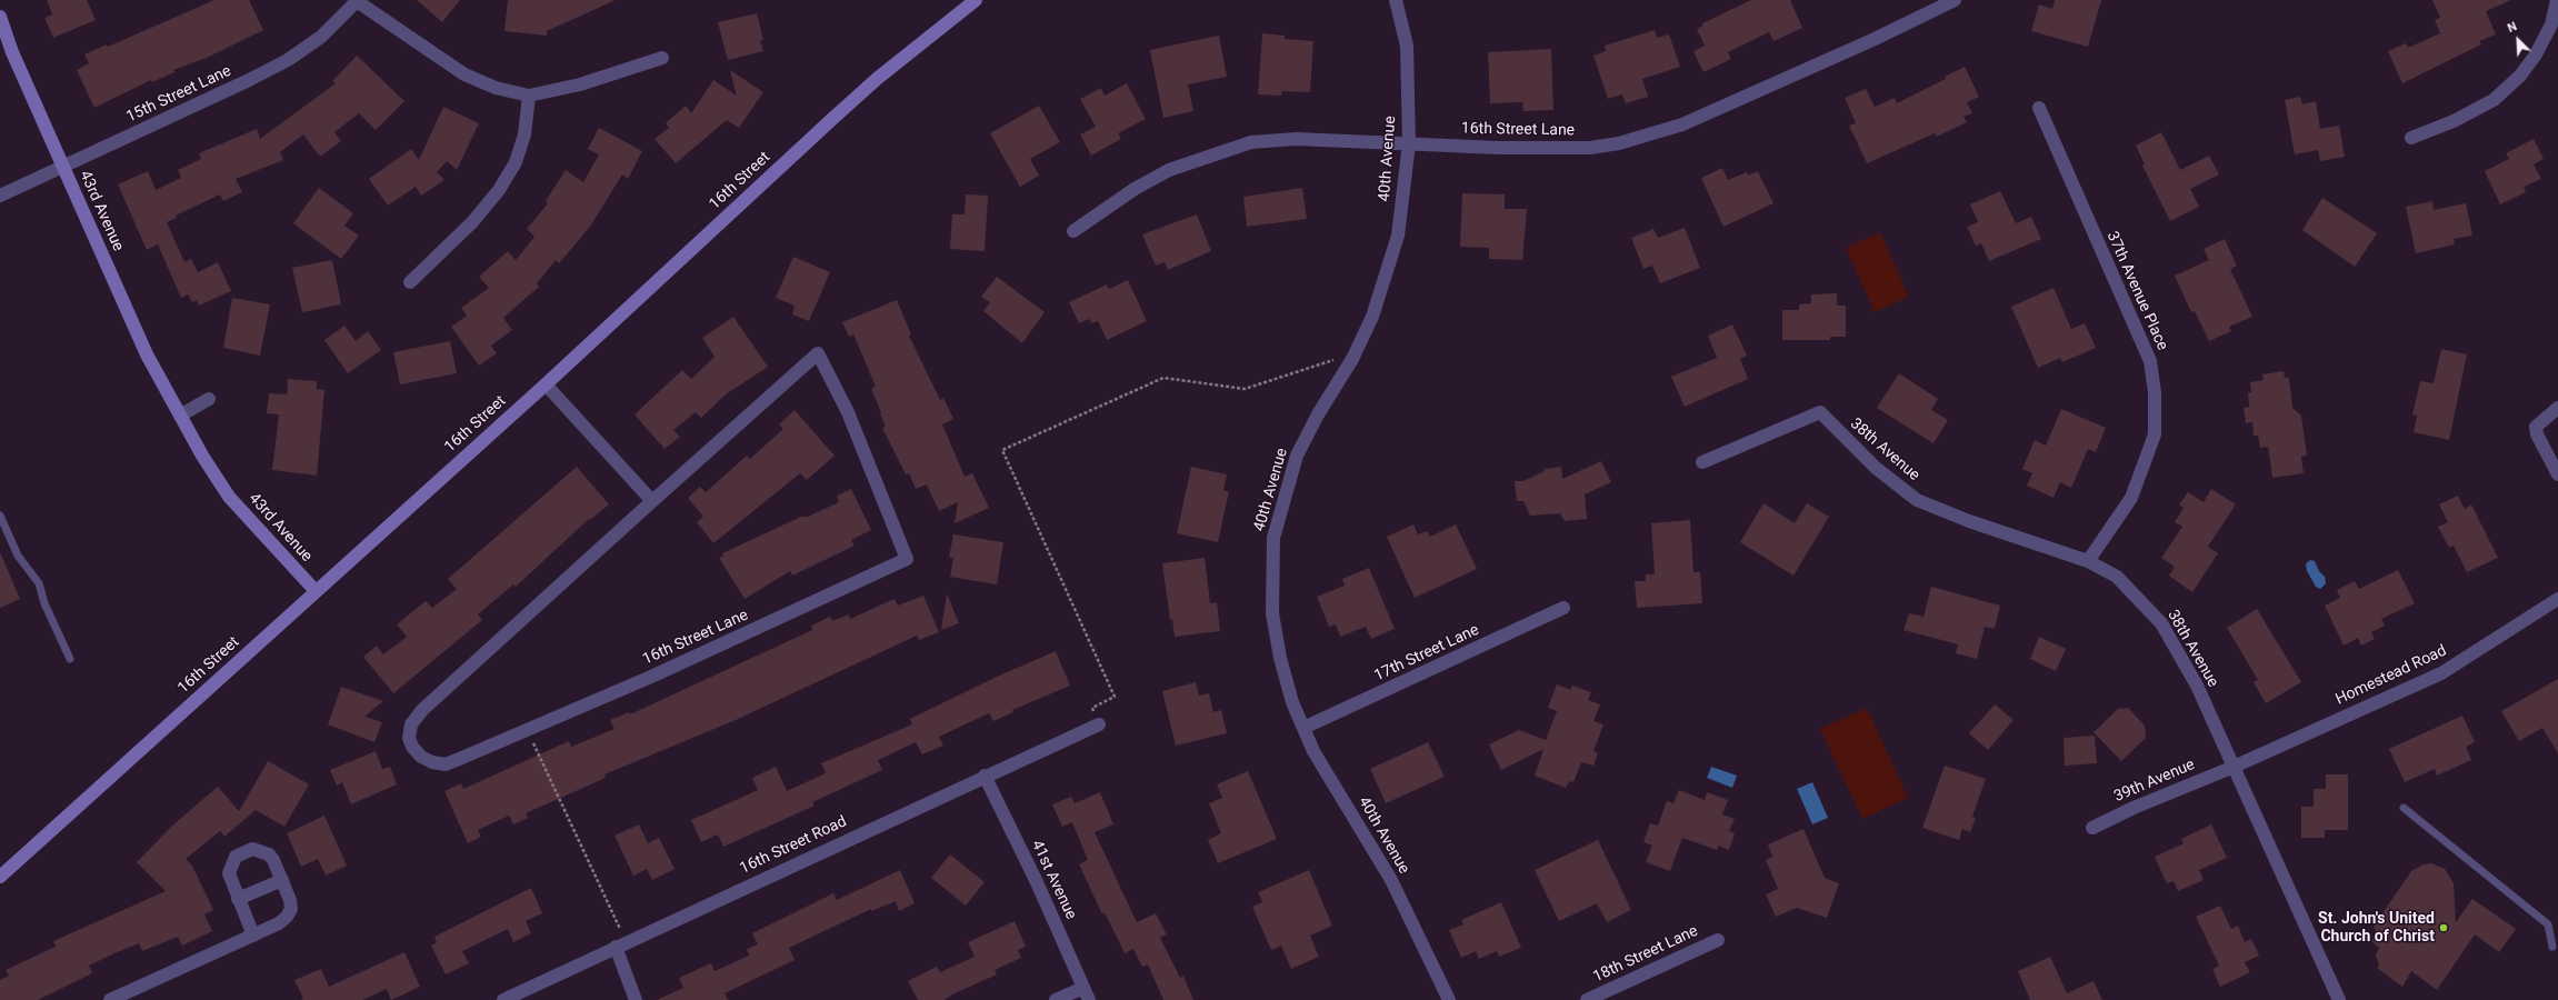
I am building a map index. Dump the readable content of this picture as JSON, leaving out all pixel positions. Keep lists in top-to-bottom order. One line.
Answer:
{"streets":{"main road":["16th Street","43rd Avenue"],"street":["15th Street Lane","16th Street Lane","40th Avenue","37th Avenue Place","38th Avenue","17th Street Lane","Homestead Road","39th Avenue","16th Street Road","41st Avenue","18th Street Lane"]},"crossings":[["15th Street Lane","43rd Avenue"],["16th Street Lane","40th Avenue"],["40th Avenue","17th Street Lane"],["16th Street","43rd Avenue"],["37th Avenue Place","38th Avenue"],["38th Avenue","Homestead Road"],["38th Avenue","39th Avenue"],["Homestead Road","39th Avenue"],["16th Street Road","41st Avenue"]],"places":["St. John's United Church of Christ"],"north":"top left"}
